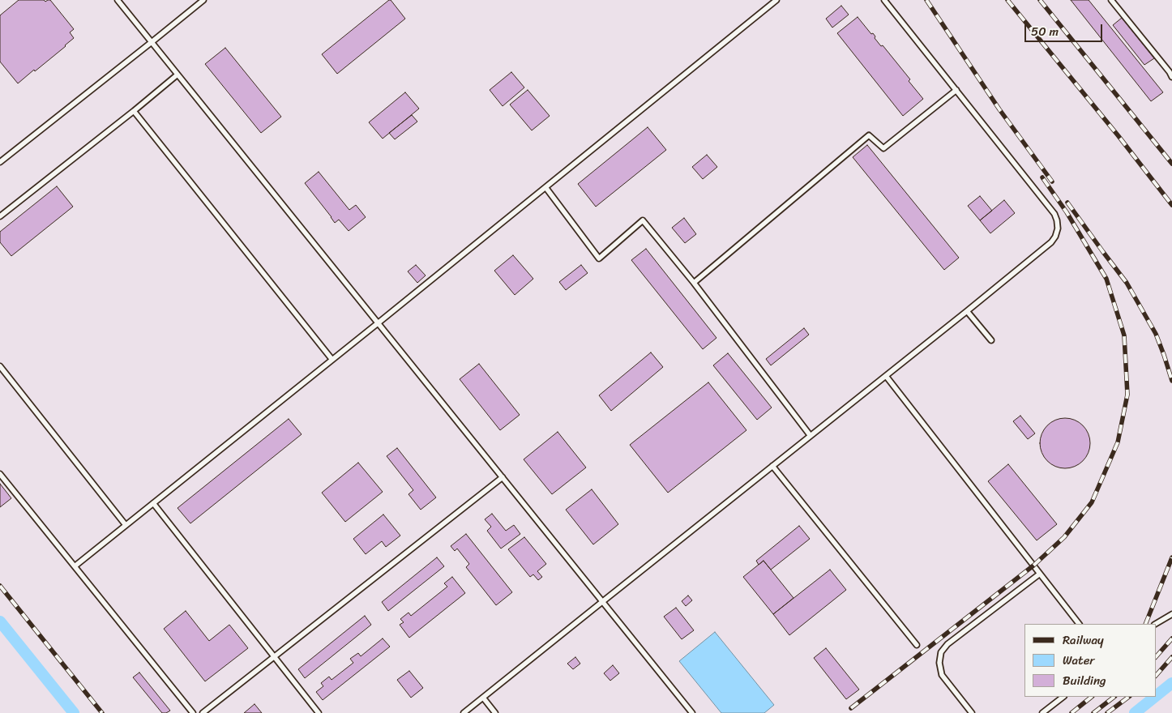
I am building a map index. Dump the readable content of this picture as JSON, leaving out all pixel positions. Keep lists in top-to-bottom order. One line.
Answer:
{"legend":["Railway","Water","Building"],"scale_bar":"50 m"}
